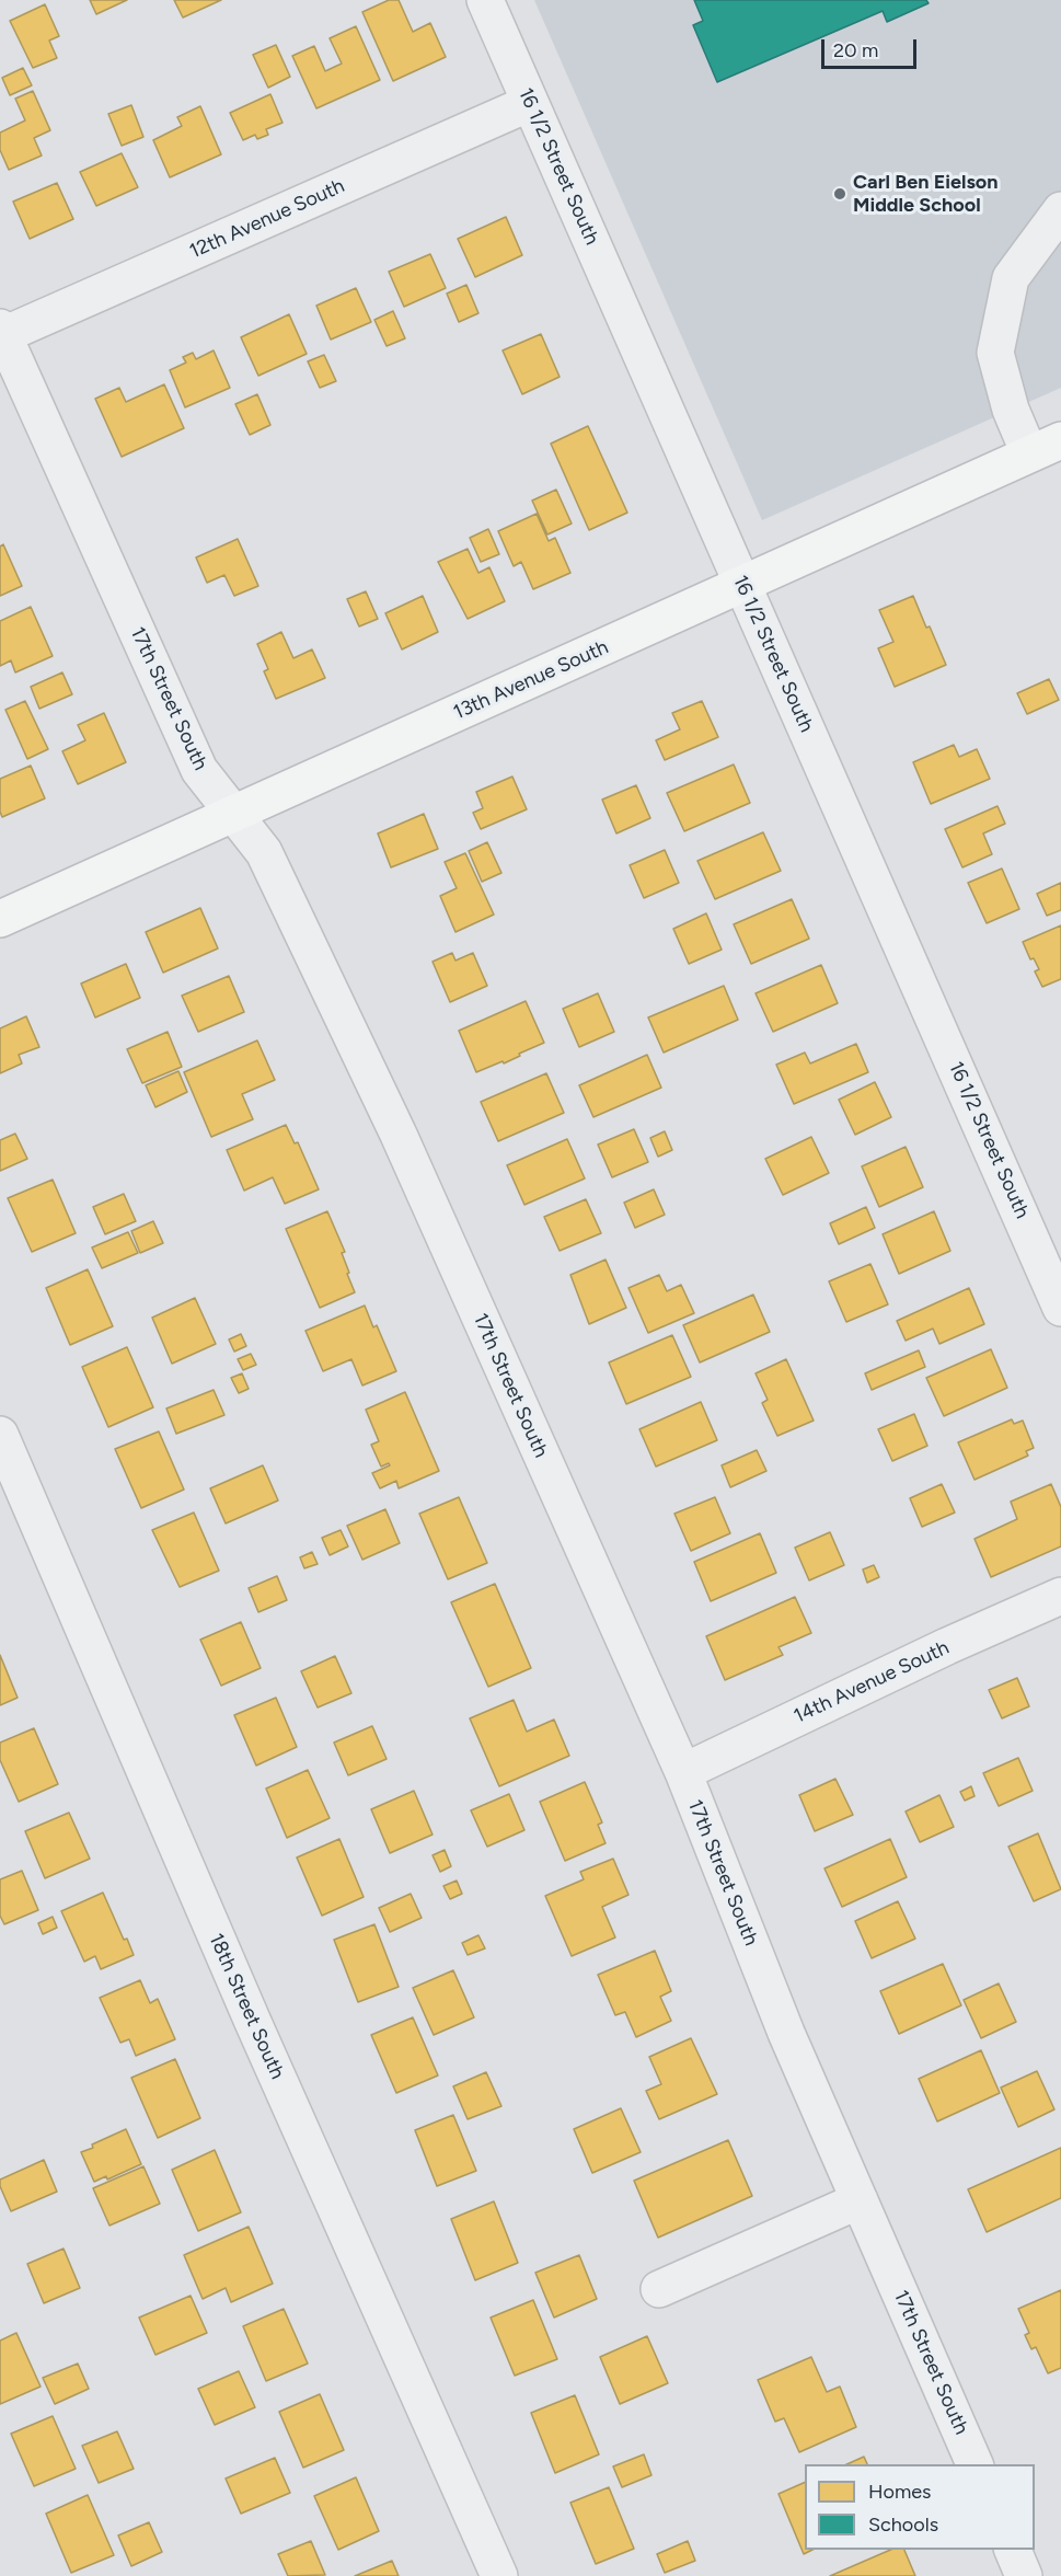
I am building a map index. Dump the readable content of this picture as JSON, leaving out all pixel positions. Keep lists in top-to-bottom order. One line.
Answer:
{"streets":{"main road":["13th Avenue South"],"street":["16 1/2 Street South","12th Avenue South","17th Street South","14th Avenue South","18th Street South"]},"crossings":[["16 1/2 Street South","12th Avenue South"],["16 1/2 Street South","13th Avenue South"],["12th Avenue South","17th Street South"],["13th Avenue South","17th Street South"],["17th Street South","14th Avenue South"]],"places":["Carl Ben Eielson Middle School"],"legend":["Homes","Schools"],"scale_bar":"20 m"}
